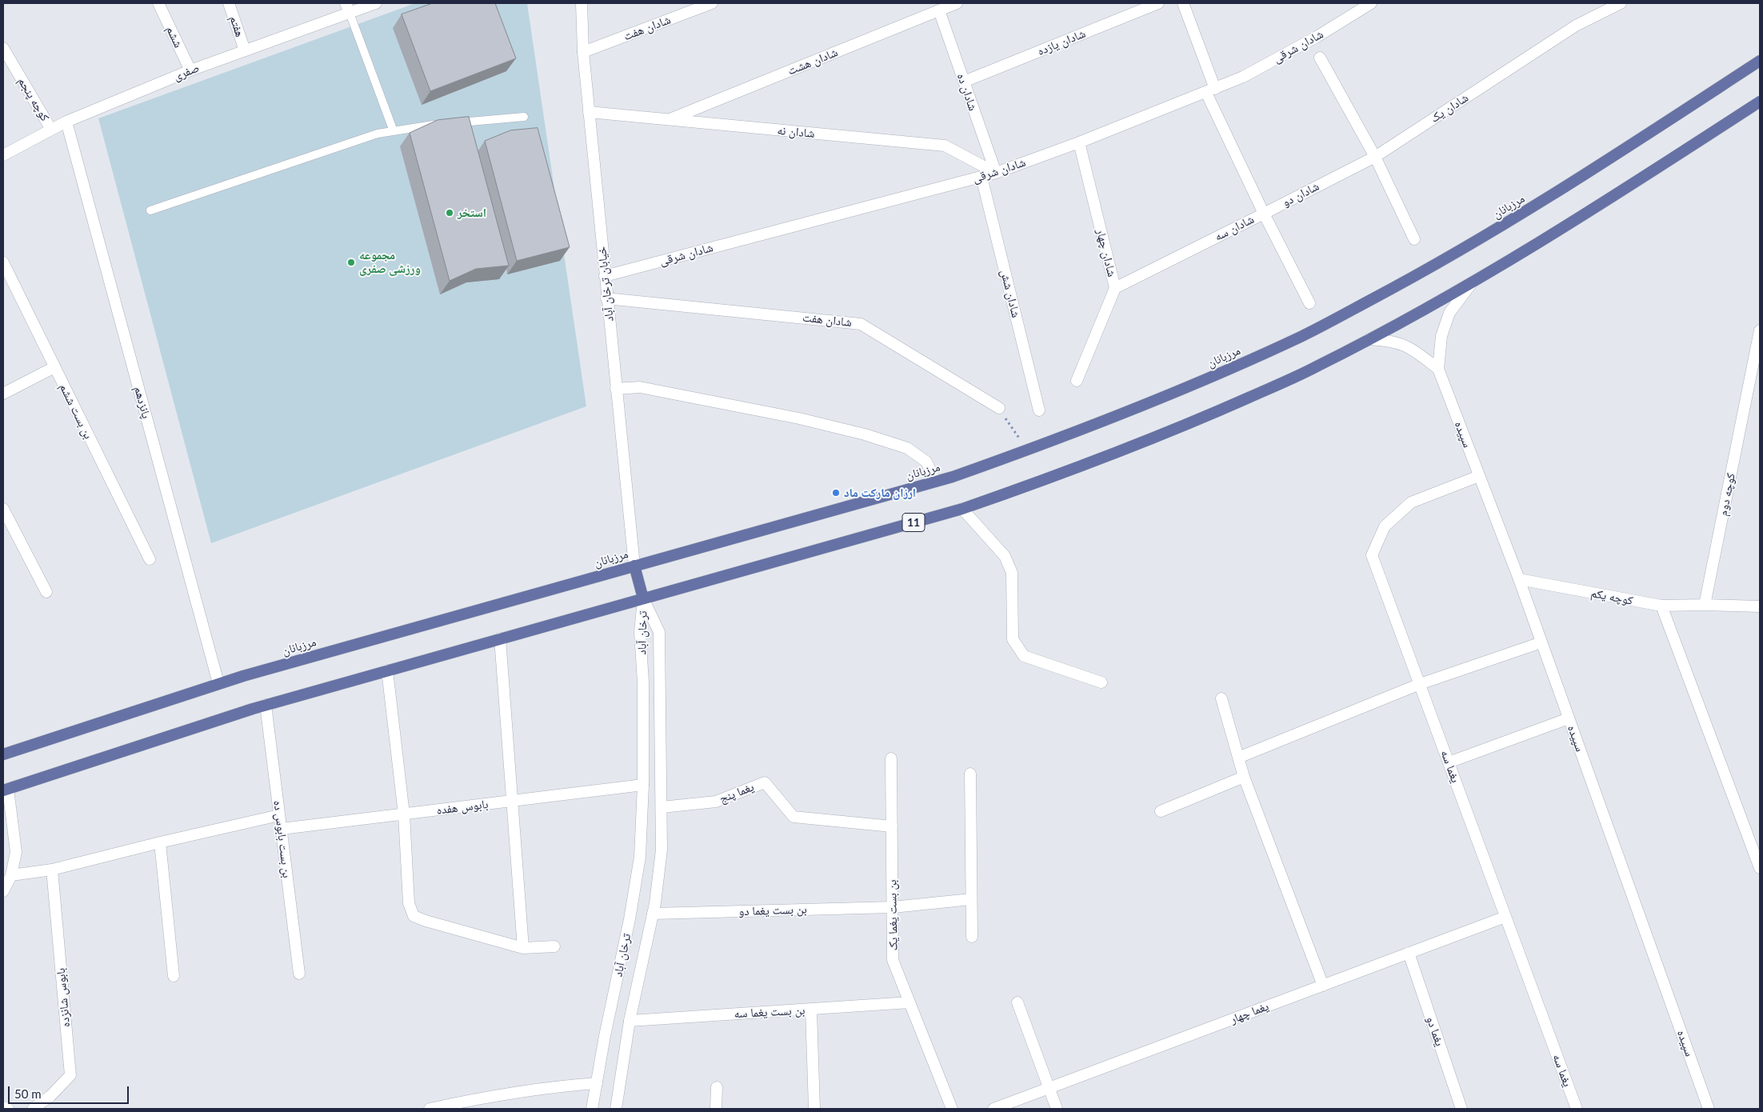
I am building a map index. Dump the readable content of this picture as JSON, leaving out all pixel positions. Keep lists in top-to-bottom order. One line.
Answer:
{"streets":{"main road":["مرزبانان","11"],"street":["هفتم","شادان هفت","ششم","شادان یازده","شادان شرقی","شادان هشت","صفری","شادان ده","کوچه پنجم","شادان یک","شادان نه","شادان دو","شادان سه","شادان چهار","خیابان ترخان آباد","شادان شش","پانزدهم","بن بست ششم","سپیده","کوچه دوم","کوچه یکم","ترخان آباد","یغما سه","یغما پنج","بابوس هفده","بن بست بابوس ده","بن بست یغما دو","بن بست یغما یک","بابوس شانزده","بن بست یغما سه","یغما چهار","یغما دو"]},"crossings":[["هفتم","صفری"],["شادان هفت","خیابان ترخان آباد"],["ششم","صفری"],["شادان یازده","شادان ده"],["شادان شرقی","شادان ده"],["شادان شرقی","شادان نه"],["شادان شرقی","شادان چهار"],["شادان شرقی","خیابان ترخان آباد"],["شادان شرقی","شادان شش"],["شادان هشت","شادان ده"],["شادان هشت","شادان نه"],["صفری","کوچه پنجم"],["صفری","پانزدهم"],["شادان ده","شادان نه"],["شادان یک","شادان دو"],["شادان نه","خیابان ترخان آباد"],["شادان دو","شادان سه"],["مرزبانان","خیابان ترخان آباد"],["مرزبانان","پانزدهم"],["شادان سه","شادان چهار"],["سپیده","11"],["سپیده","کوچه یکم"],["سپیده","یغما سه"],["کوچه دوم","کوچه یکم"],["11","ترخان آباد"],["11","بن بست بابوس ده"],["ترخان آباد","یغما پنج"],["ترخان آباد","بابوس هفده"],["ترخان آباد","بن بست یغما دو"],["ترخان آباد","بن بست یغما سه"],["یغما سه","یغما چهار"],["یغما پنج","بن بست یغما یک"],["بابوس هفده","بن بست بابوس ده"],["بن بست یغما دو","بن بست یغما یک"],["بن بست یغما یک","بن بست یغما سه"],["یغما چهار","یغما دو"]],"places":["استخر","مجموعه ورزشی صفری","ارزان مارکت ماد"],"scale_bar":"50 m"}
